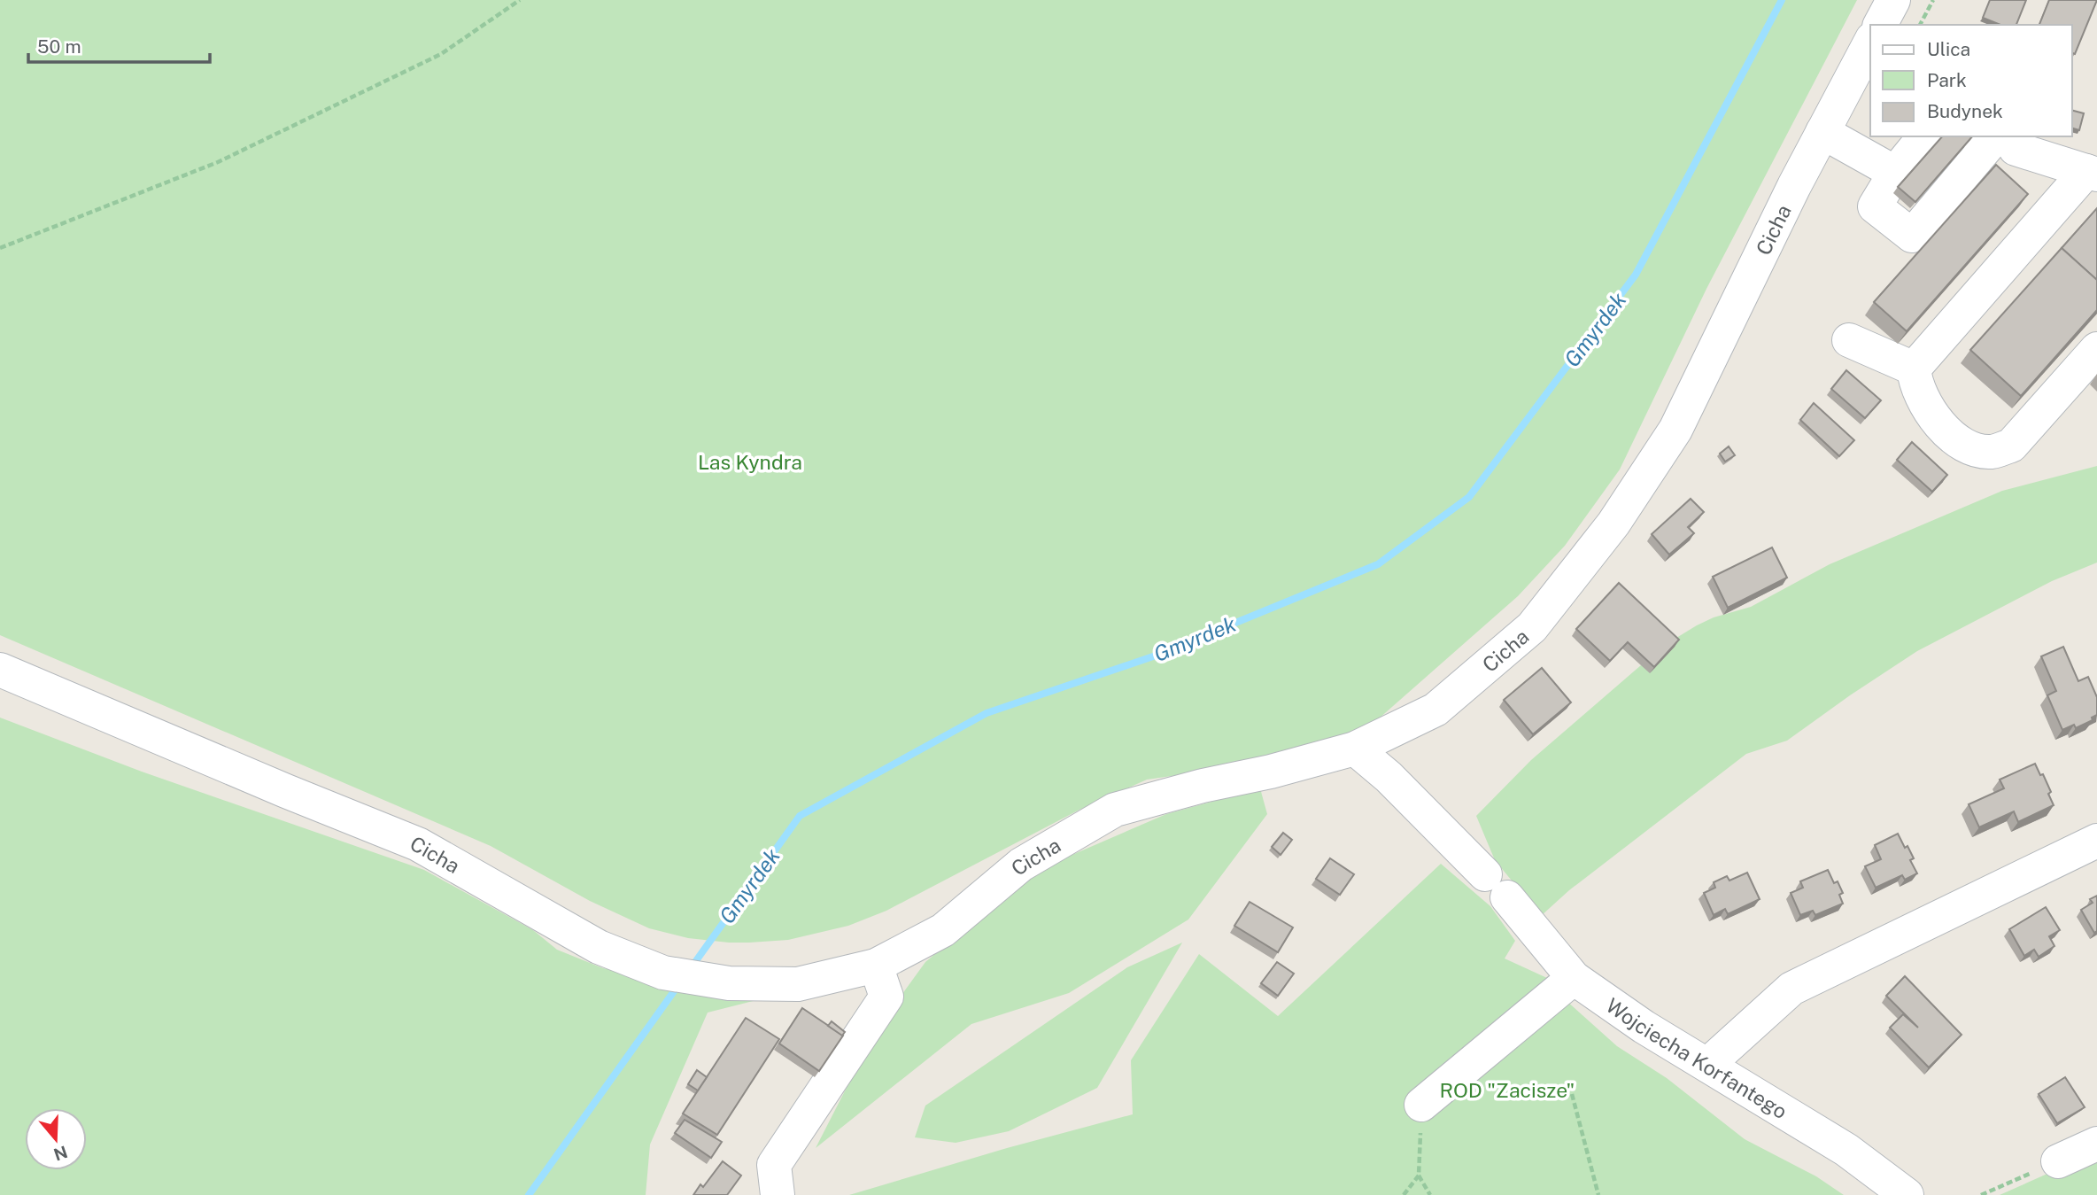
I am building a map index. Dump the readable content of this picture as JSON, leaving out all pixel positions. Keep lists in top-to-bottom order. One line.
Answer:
{"streets":{"street":["Cicha","Wojciecha Korfantego"]},"crossings":[["Cicha","Wojciecha Korfantego"]],"water":["Gmyrdek"],"parks":["Las Kyndra","ROD \"Zacisze\""],"legend":["Ulica","Park","Budynek"],"scale_bar":"50 m","north":"bottom"}
